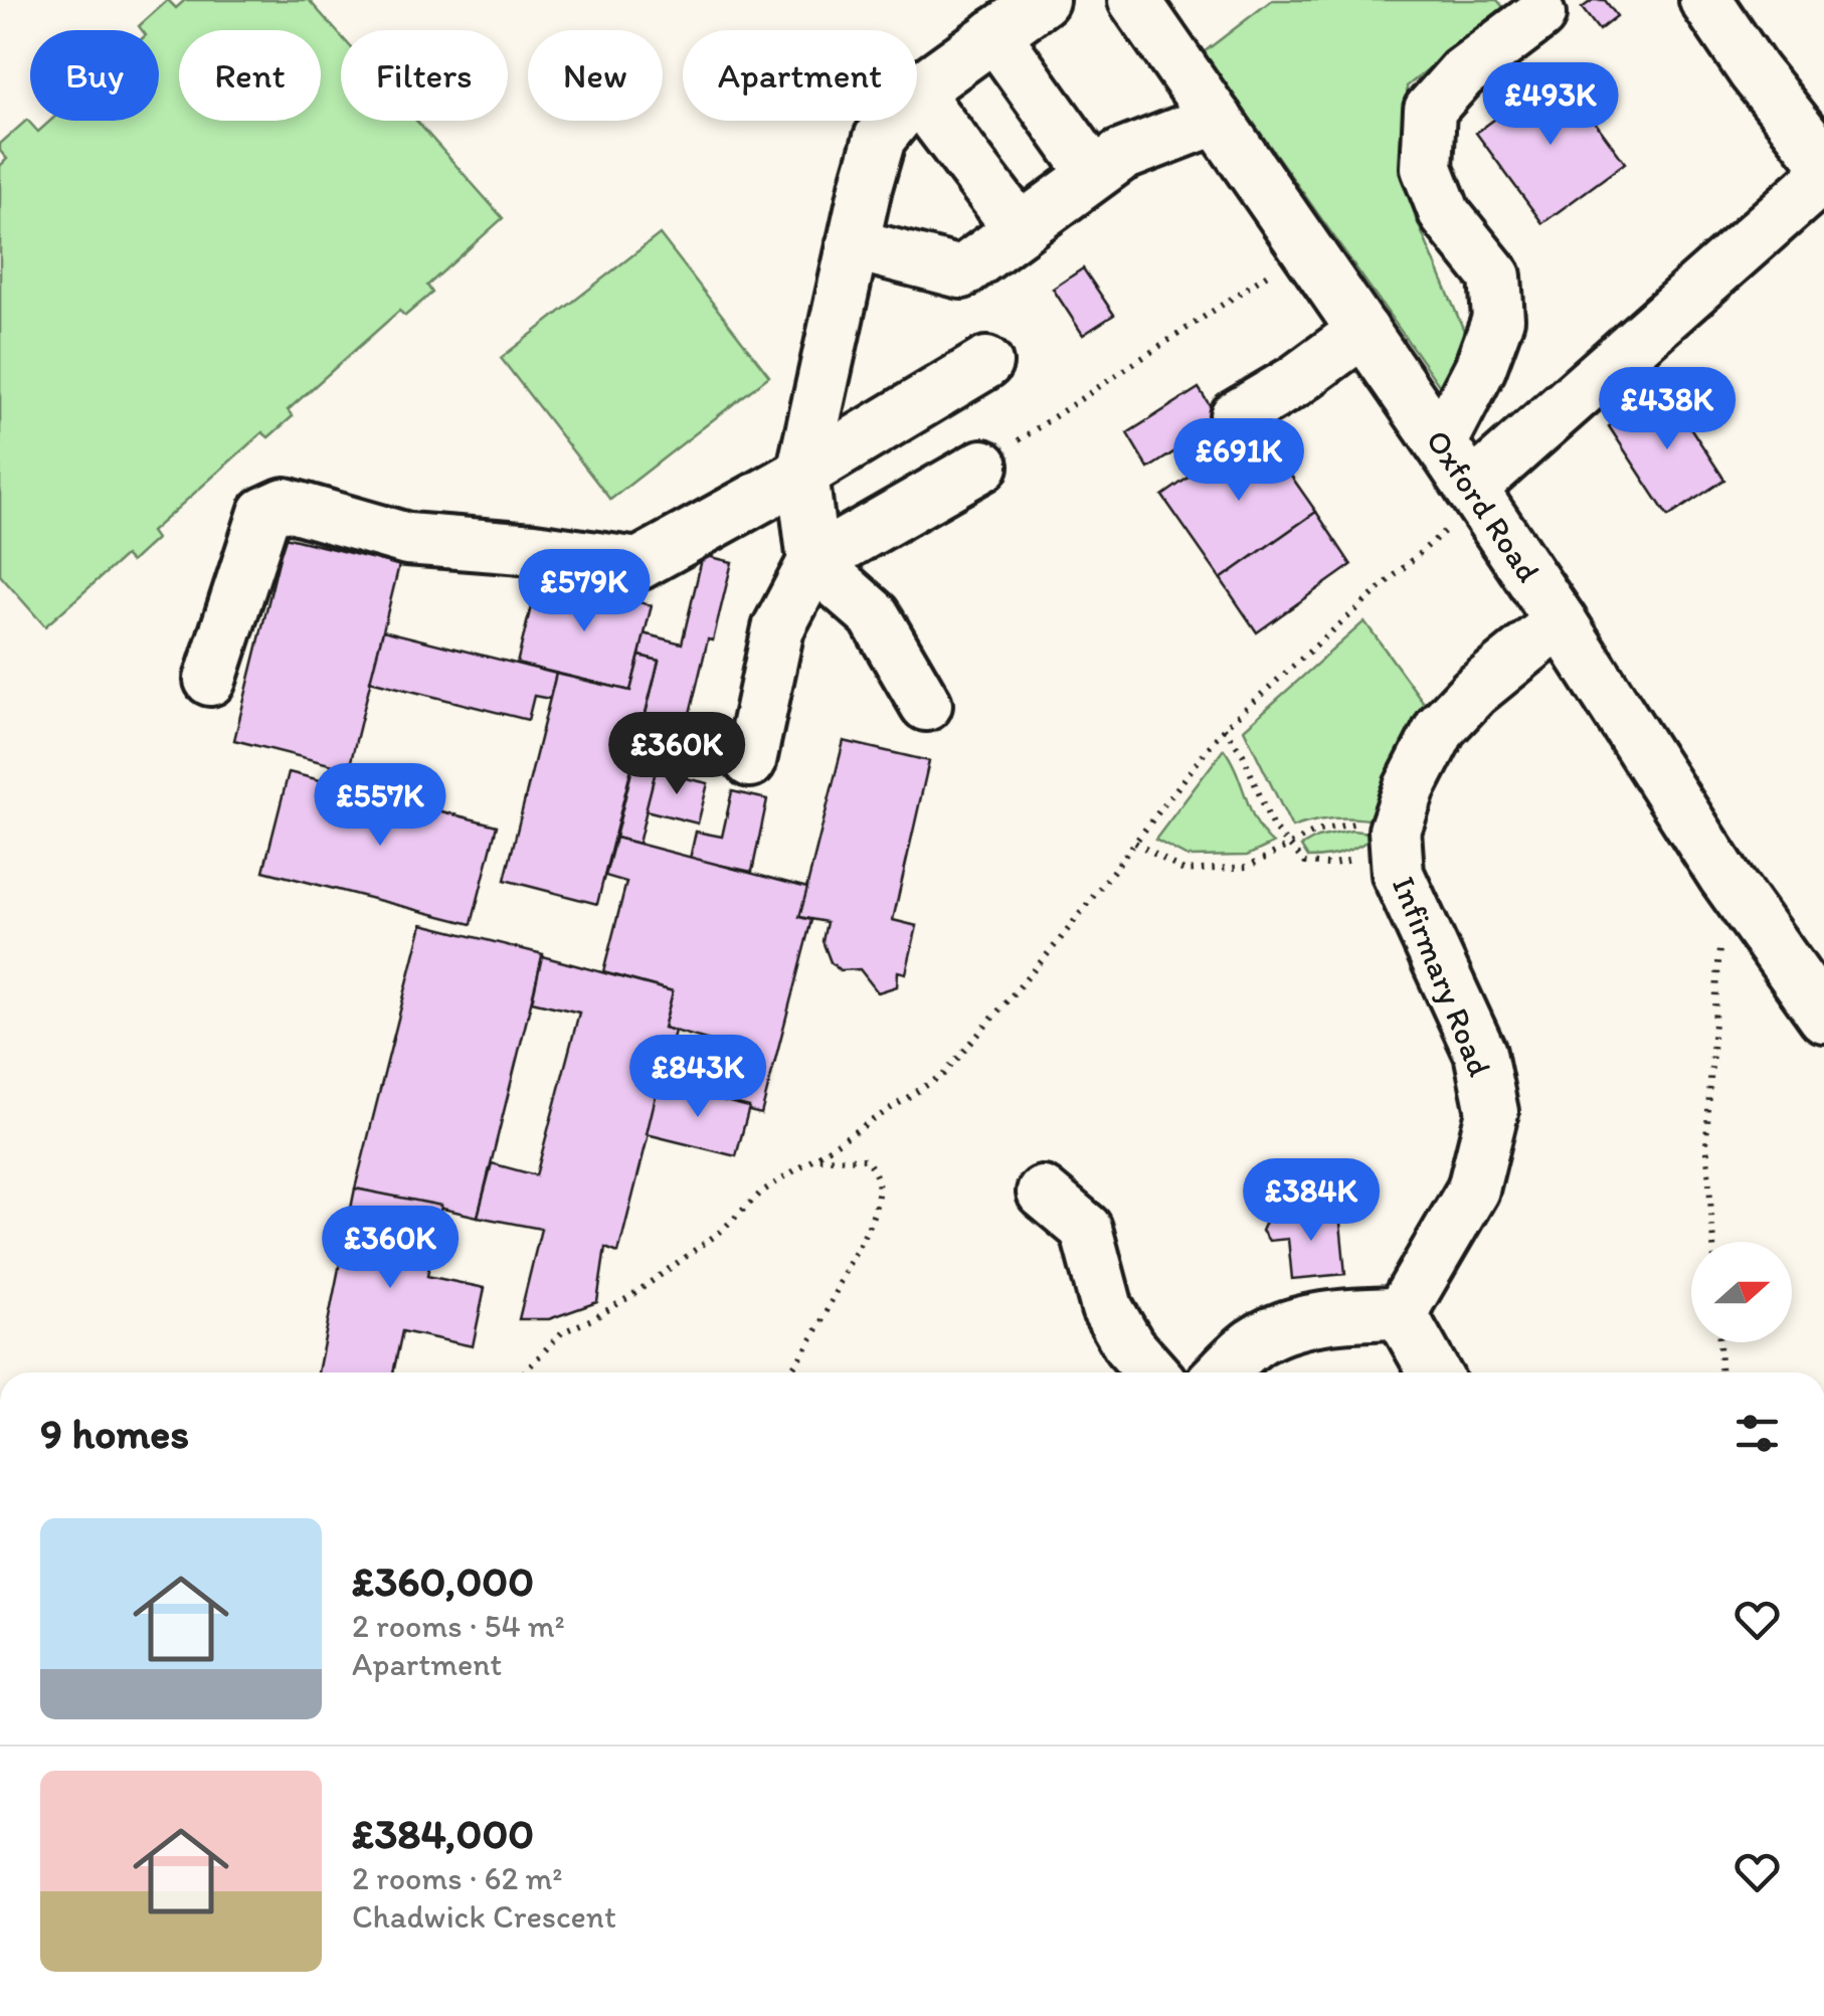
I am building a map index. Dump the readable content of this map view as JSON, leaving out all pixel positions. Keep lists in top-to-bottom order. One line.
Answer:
{"streets":{"street":["Oxford Road","Infirmary Road"]},"crossings":[["Oxford Road","Infirmary Road"]],"north":"right","page":{"chip":["Buy","Rent","Filters","New","Apartment"],"price":["£493K","£438K","£691K","£579K","£360K","£557K","£843K","£384K","£360K"],"heading":"9 homes","list":[{"name":"£360,000","note":"2 rooms · 54 m² · Apartment"},{"name":"£384,000","note":"2 rooms · 62 m² · Chadwick Crescent"}]}}
